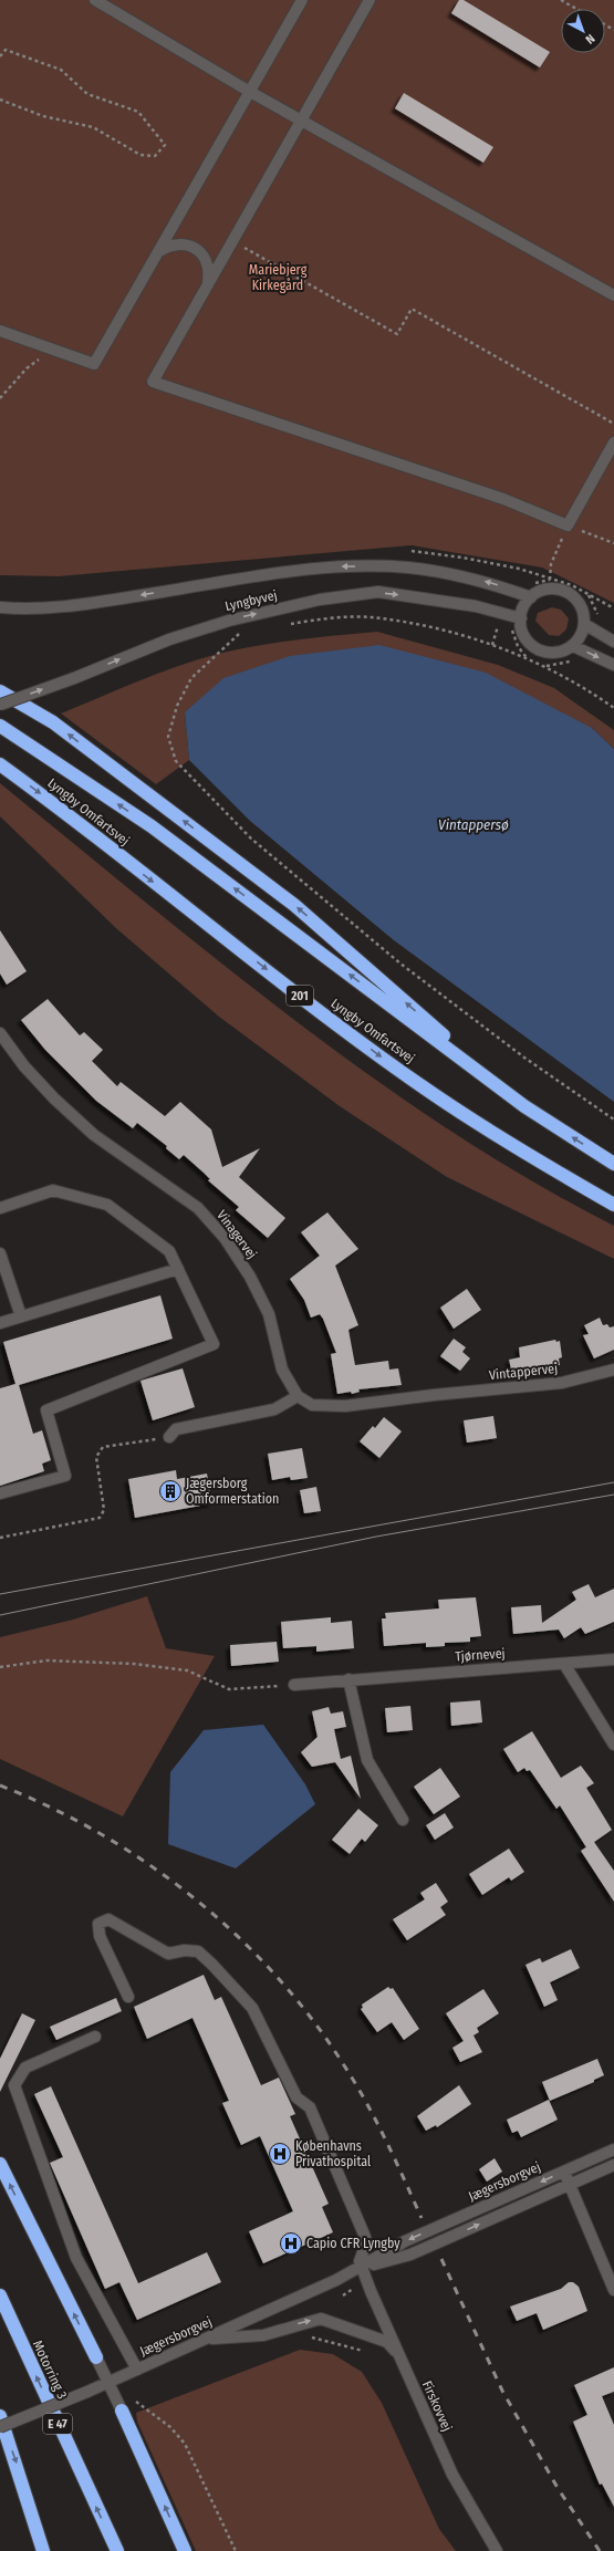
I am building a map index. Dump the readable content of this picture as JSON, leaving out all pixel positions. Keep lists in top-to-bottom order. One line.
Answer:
{"streets":{"highway":["Lyngby Omfartsvej","201","Motorring 3","E 47"],"street":["Lyngbyvej","Vinagervej","Vintappervej","Tjørnevej","Jægersborgvej","Firskovvej"]},"crossings":[["Vinagervej","Vintappervej"],["Jægersborgvej","Firskovvej"]],"water":["Vintappersø"],"parks":["Mariebjerg Kirkegård"],"places":{"building":["Jægersborg Omformerstation"],"hospital":["Københavns Privathospital","Capio CFR Lyngby"]},"north":"bottom right"}
